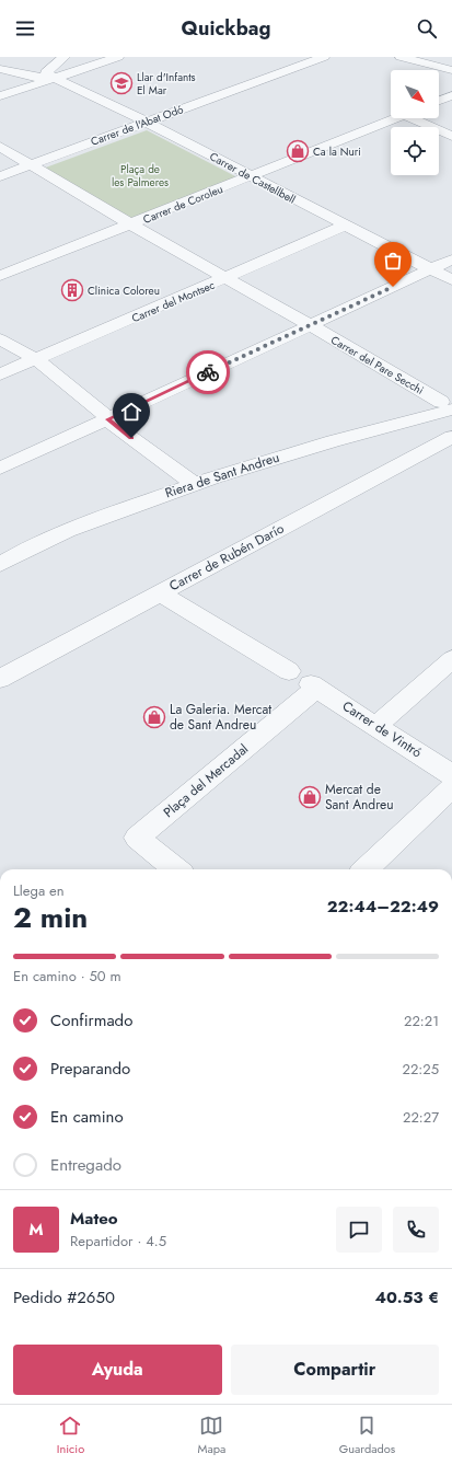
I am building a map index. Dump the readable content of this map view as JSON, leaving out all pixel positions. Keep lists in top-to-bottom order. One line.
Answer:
{"streets":{"street":["Carrer de l'Abat Odó","Carrer de Castellbell","Carrer de Coroleu","Carrer del Montsec","Carrer del Pare Secchi","Riera de Sant Andreu","Carrer de Rubén Darío","Carrer de Vintró","Plaça del Mercadal"]},"crossings":[["Carrer de l'Abat Odó","Carrer de Castellbell"],["Carrer de Castellbell","Carrer de Coroleu"],["Carrer de Castellbell","Carrer del Montsec"],["Carrer de Coroleu","Carrer del Pare Secchi"],["Carrer del Montsec","Carrer del Pare Secchi"],["Carrer del Pare Secchi","Riera de Sant Andreu"],["Carrer de Vintró","Plaça del Mercadal"]],"parks":["Plaça de les Palmeres"],"places":{"school or university":["Llar d'Infants El Mar"],"shop":["Ca la Nuri","La Galeria. Mercat de Sant Andreu","Mercat de Sant Andreu"],"building":["Clinica Coloreu"]},"north":"bottom right","page":{"header":"Quickbag","heading":["2 min","Llega en","22:44–22:49"],"panel":["Mateo","Repartidor · 4.5","Pedido #2650","40.53 €"],"bar":"En camino · 50 m","list":[["Confirmado","22:21"],["Preparando","22:25"],["En camino","22:27"],"Entregado"],"round":"M","buttons":["Ayuda","Compartir"],"tabs":["Inicio","Mapa","Guardados"]}}
